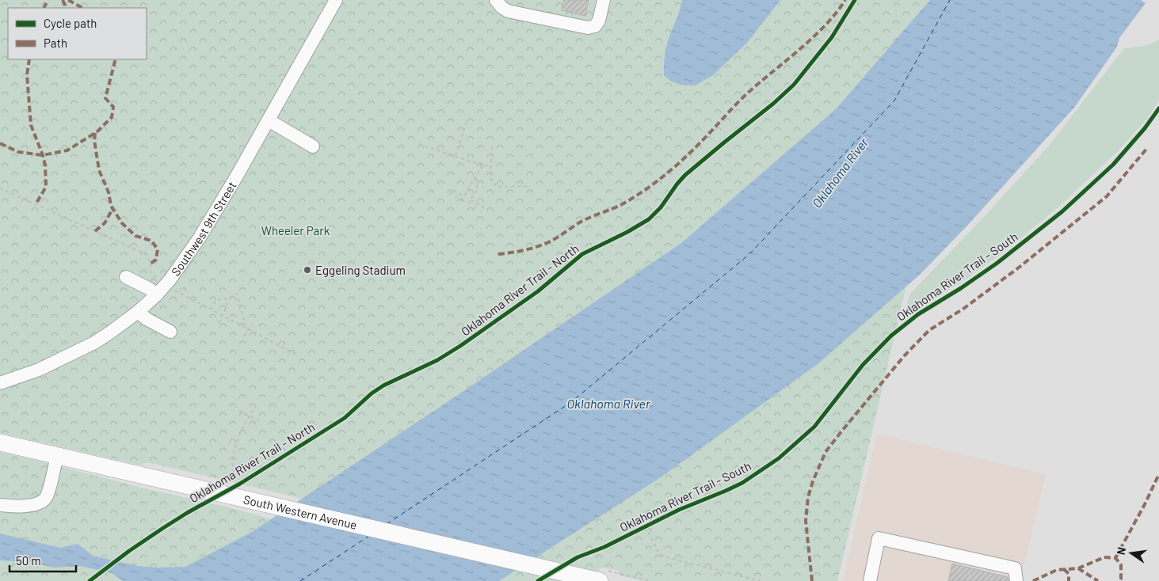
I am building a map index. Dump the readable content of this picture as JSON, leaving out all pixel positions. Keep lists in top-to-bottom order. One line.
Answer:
{"streets":{"main road":["South Western Avenue"],"lane":["Southwest 9th Street"],"cycle path":["Oklahoma River Trail - South","Oklahoma River Trail - North"]},"water":["Oklahoma River"],"parks":["Wheeler Park"],"places":["Eggeling Stadium"],"legend":["Cycle path","Path"],"scale_bar":"50 m","north":"left"}
